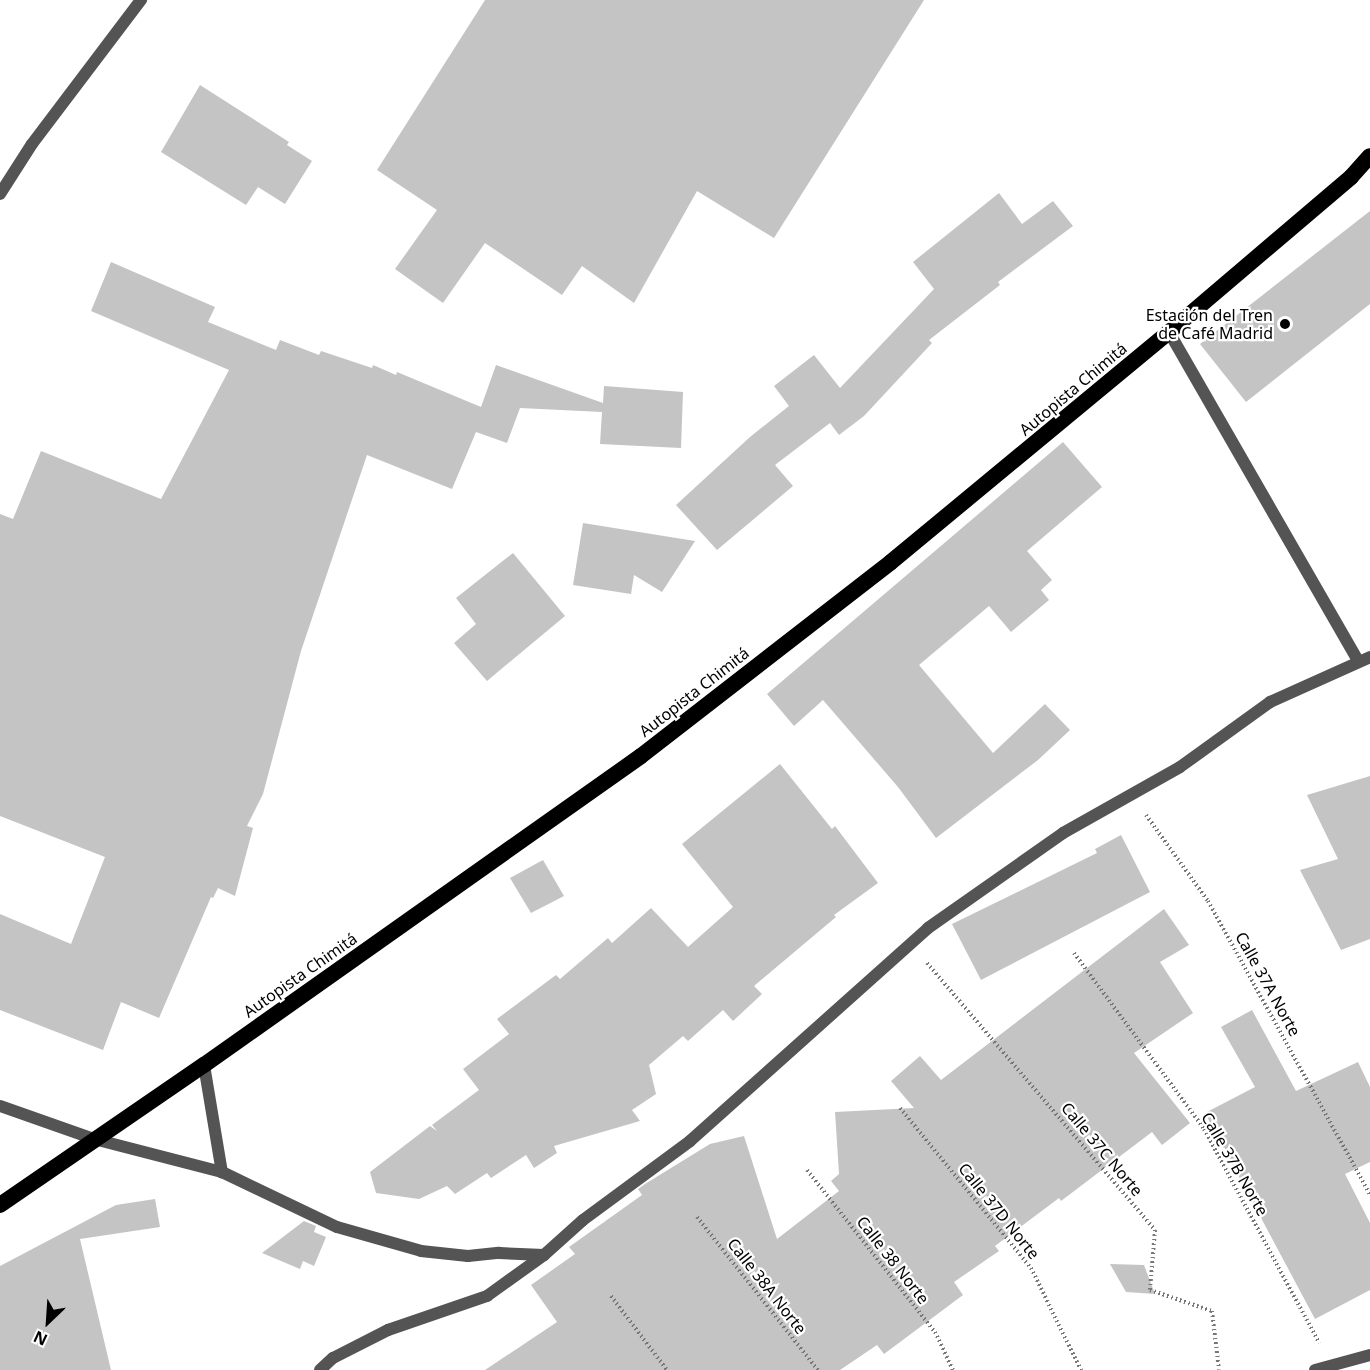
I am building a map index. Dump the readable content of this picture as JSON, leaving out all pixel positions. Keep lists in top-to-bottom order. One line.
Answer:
{"streets":{"highway":["Autopista Chimitá"],"path":["Calle 37A Norte","Calle 37C Norte","Calle 37B Norte","Calle 37D Norte","Calle 38 Norte","Calle 38A Norte"]},"places":["Estación del Tren de Café Madrid"],"north":"bottom left"}
